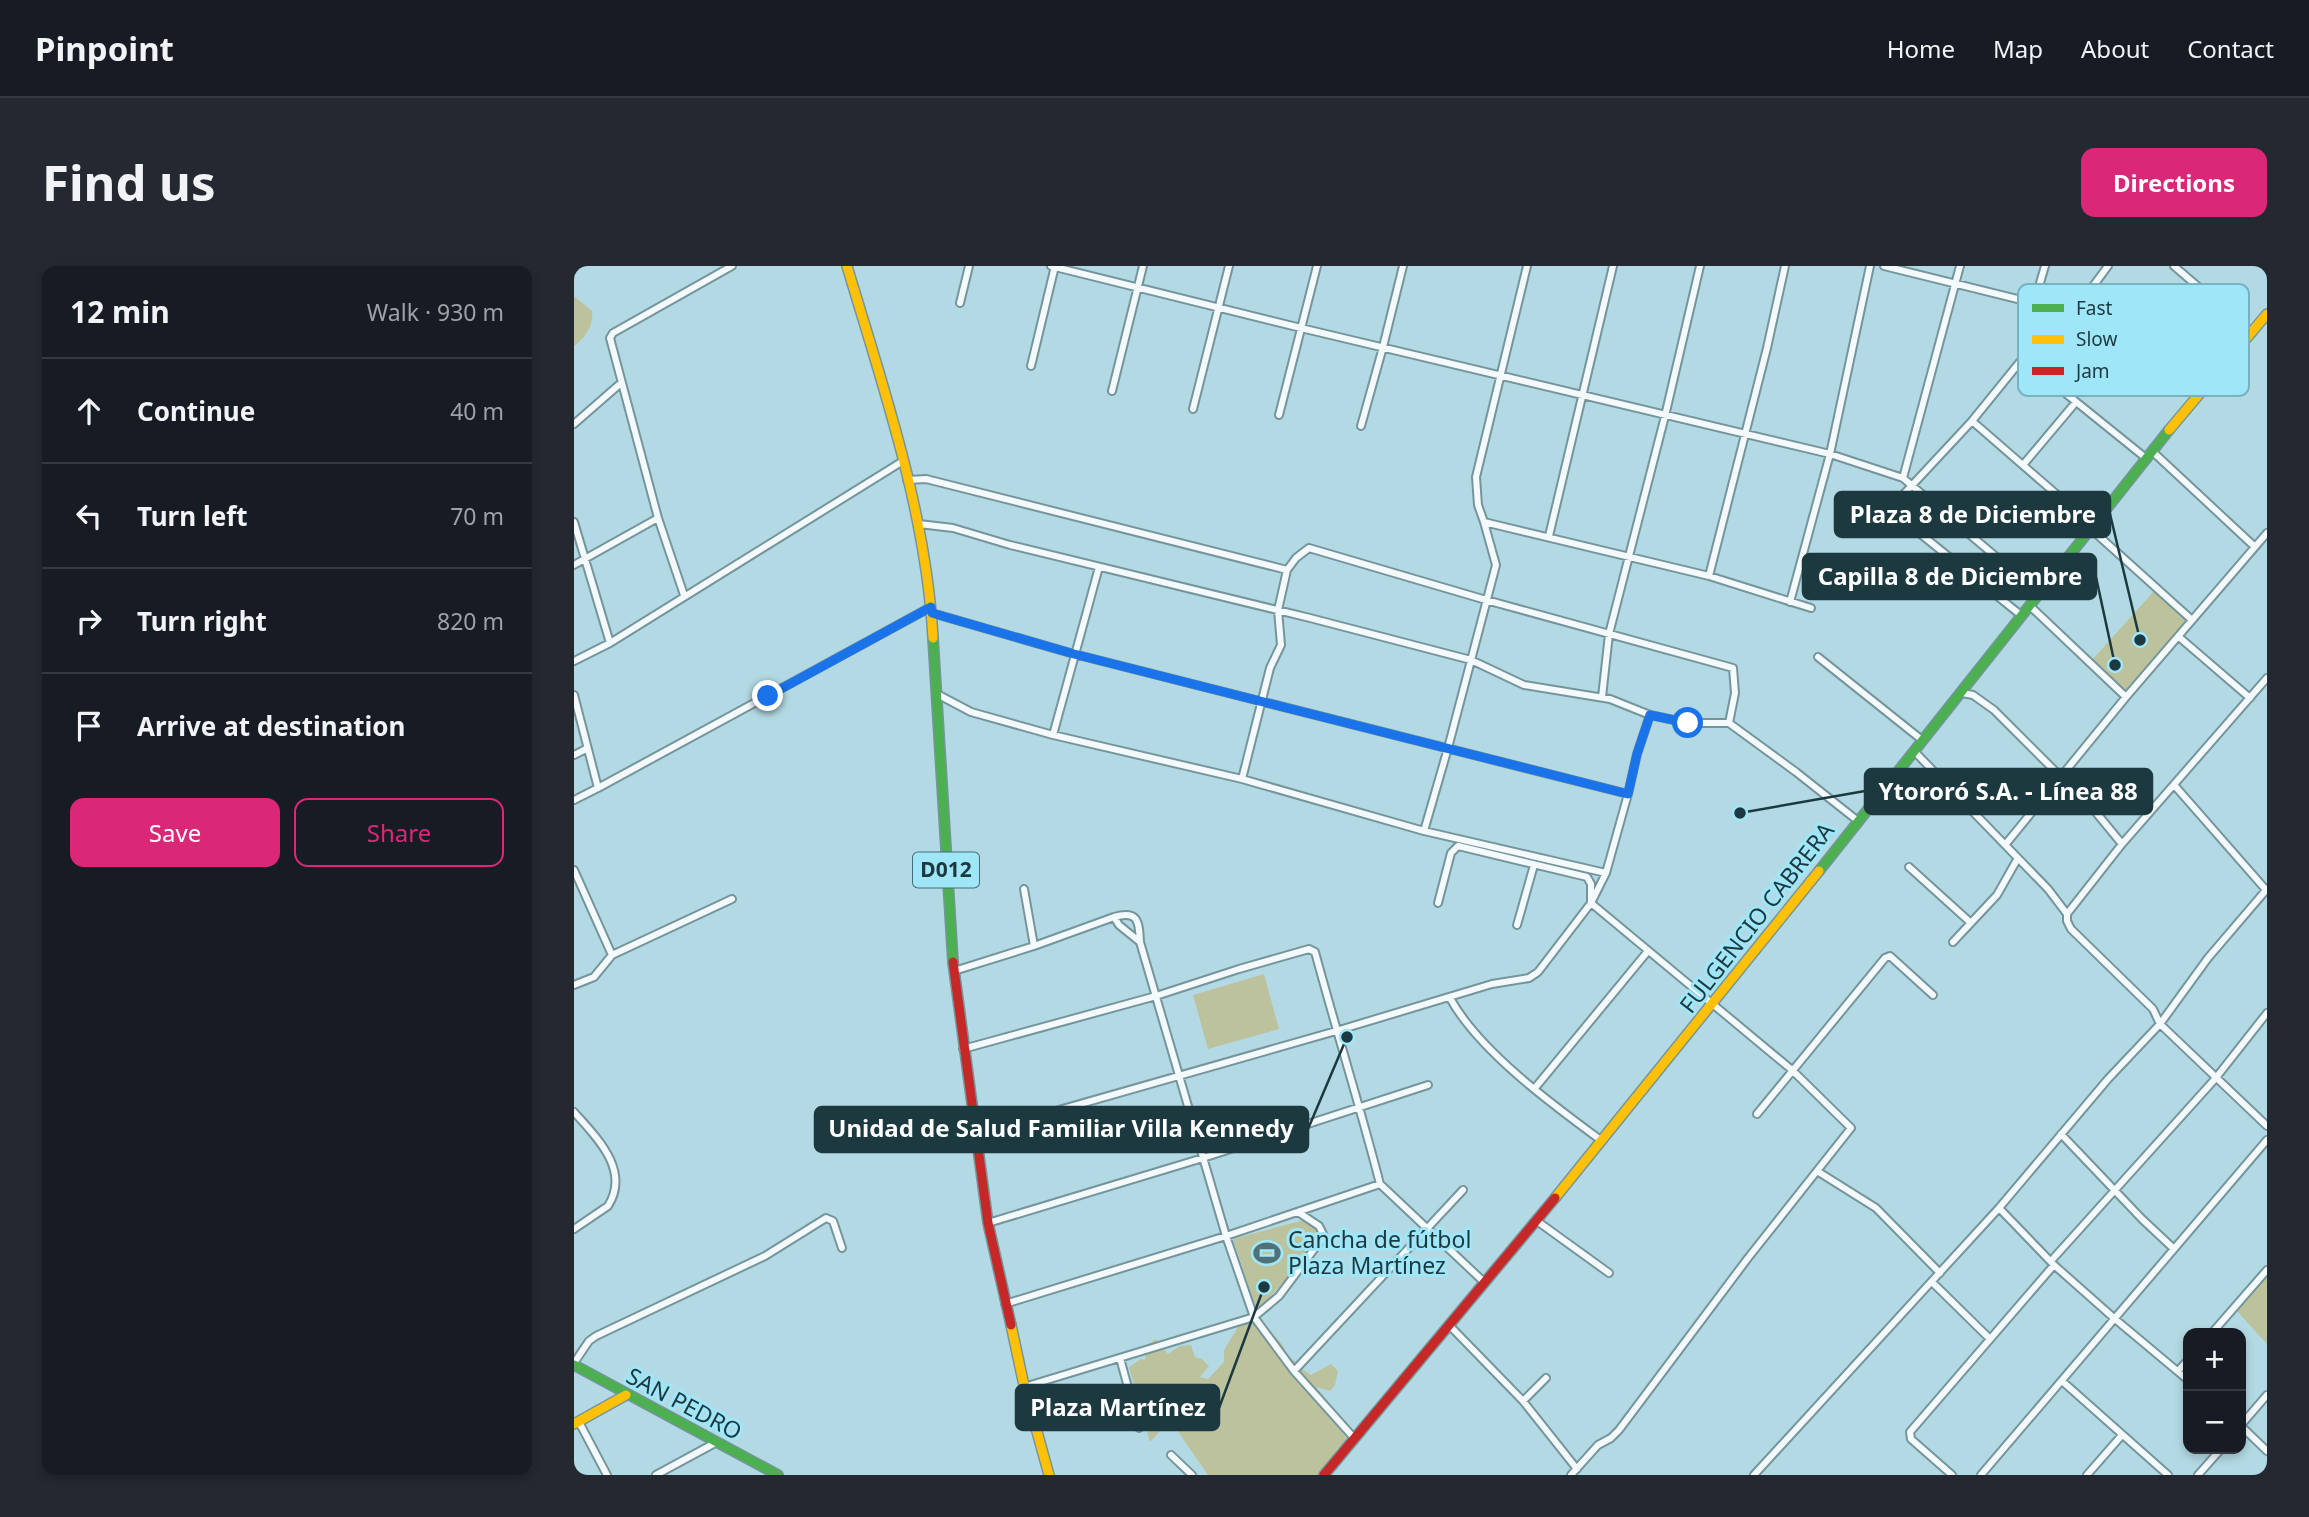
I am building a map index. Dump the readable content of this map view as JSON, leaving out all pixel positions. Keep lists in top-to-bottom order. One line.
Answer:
{"streets":{"main road":["D012","FULGENCIO CABRERA","SAN PEDRO"]},"places":{"other":["Plaza 8 de Diciembre","Capilla 8 de Diciembre","Ytororó S.A. - Línea 88","Unidad de Salud Familiar Villa Kennedy","Plaza Martínez"],"sports":["Cancha de fútbol Plaza Martínez"]},"legend":["Fast","Slow","Jam"],"page":{"header":"Pinpoint","nav":["Home","Map","About","Contact"],"buttons":["Directions",["Save","Share"]],"title":"Find us","heading":["12 min","Walk · 930 m"],"list":[["Continue","40 m"],["Turn left","70 m"],["Turn right","820 m"],"Arrive at destination"],"map_buttons":["+","−"]}}
